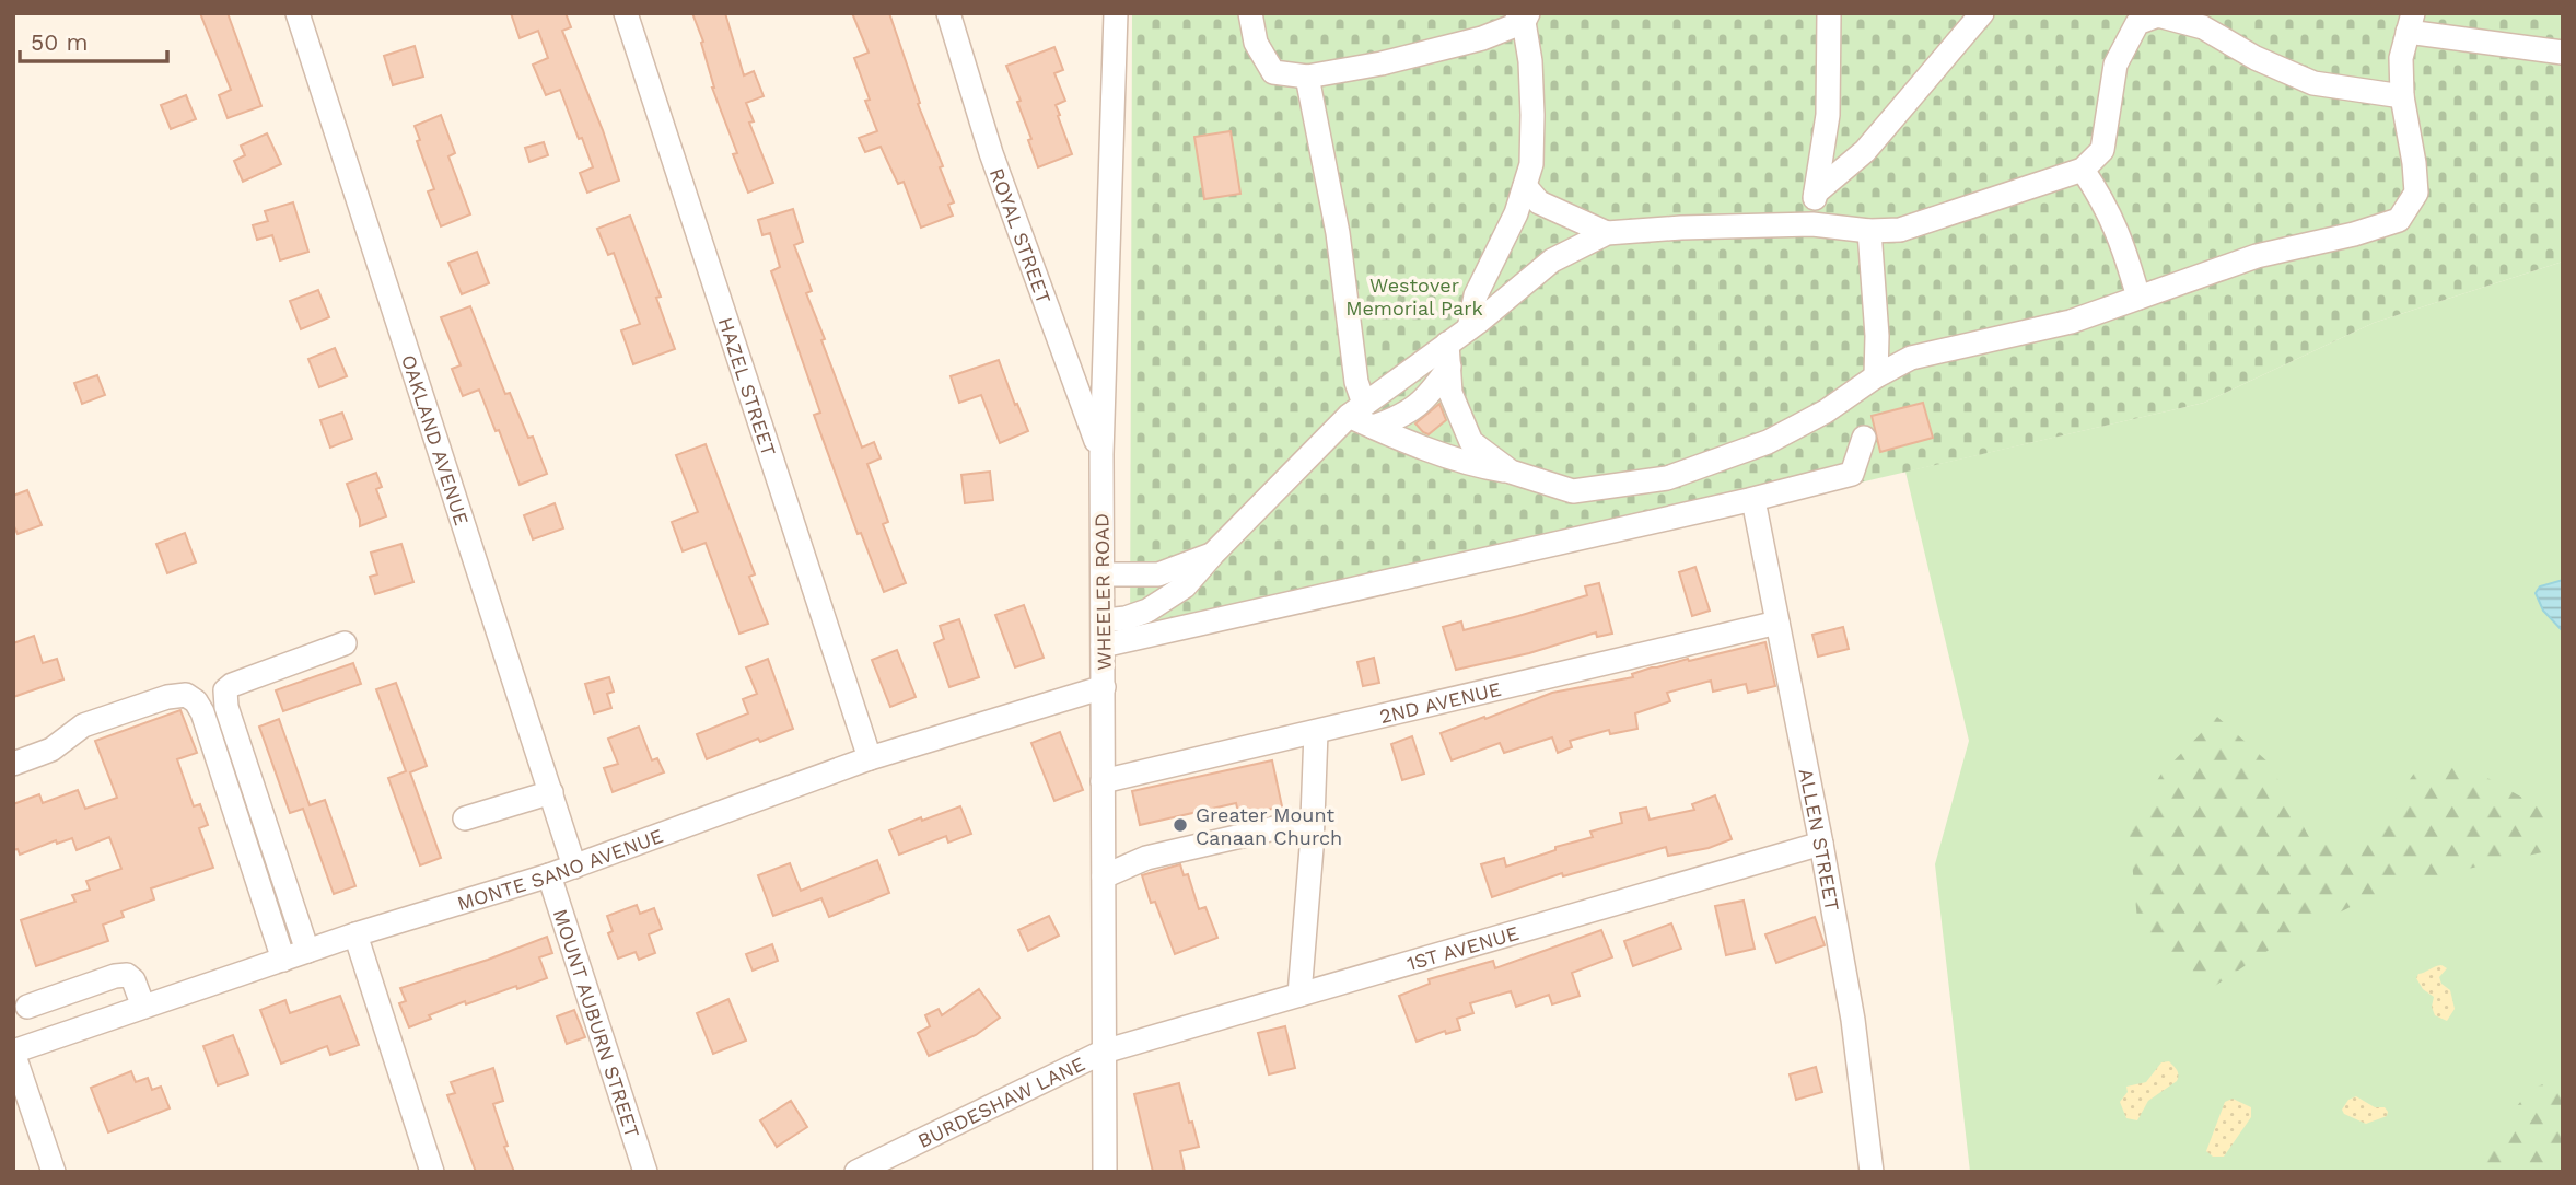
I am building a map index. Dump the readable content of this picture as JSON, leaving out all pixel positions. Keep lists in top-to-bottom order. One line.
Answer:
{"streets":{"street":["ROYAL STREET","HAZEL STREET","OAKLAND AVENUE","WHEELER ROAD","2ND AVENUE","ALLEN STREET","MONTE SANO AVENUE","1ST AVENUE","MOUNT AUBURN STREET","BURDESHAW LANE"]},"crossings":[["ROYAL STREET","WHEELER ROAD"],["HAZEL STREET","MONTE SANO AVENUE"],["OAKLAND AVENUE","MONTE SANO AVENUE"],["WHEELER ROAD","2ND AVENUE"],["WHEELER ROAD","MONTE SANO AVENUE"],["WHEELER ROAD","1ST AVENUE"],["WHEELER ROAD","BURDESHAW LANE"],["2ND AVENUE","ALLEN STREET"],["ALLEN STREET","1ST AVENUE"],["MONTE SANO AVENUE","MOUNT AUBURN STREET"],["1ST AVENUE","BURDESHAW LANE"]],"parks":["Westover Memorial Park"],"places":["Greater Mount Canaan Church"],"scale_bar":"50 m"}
